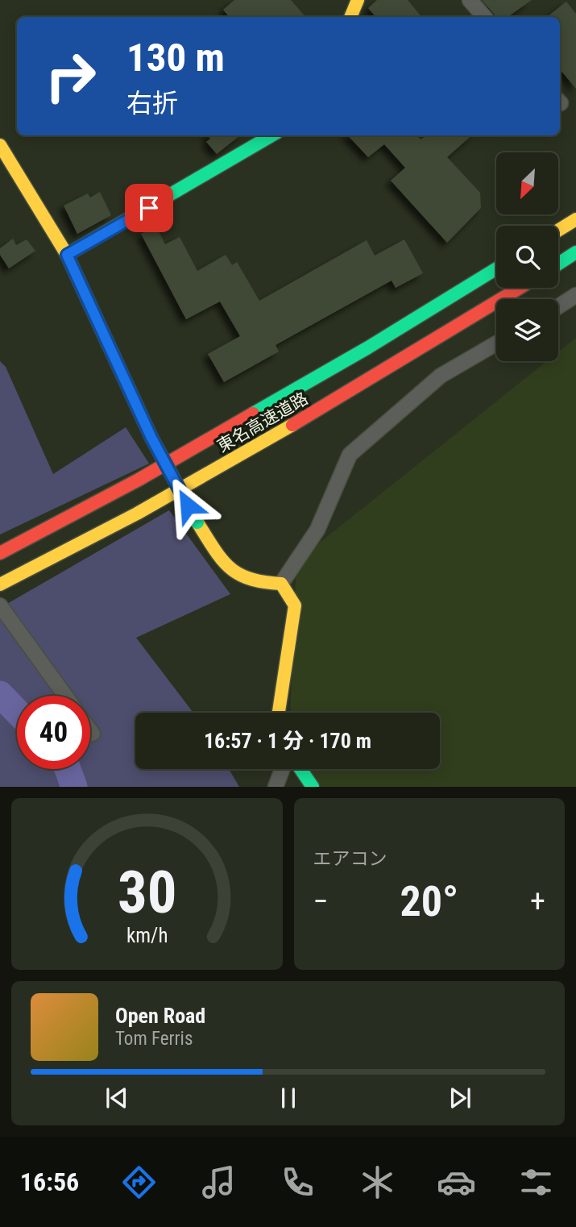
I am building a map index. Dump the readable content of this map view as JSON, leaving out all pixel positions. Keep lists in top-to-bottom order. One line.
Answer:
{"streets":{"main road":["東名高速道路"]},"north":"bottom left","page":{"turn":["130 m","右折"],"limit":"40","trip":"16:57 · 1 分 · 170 m","tile":"エアコン","heat":["−","20°","+"],"song":["Open Road","Tom Ferris"],"tabs":"16:56","gauge":["30","km/h"]}}
